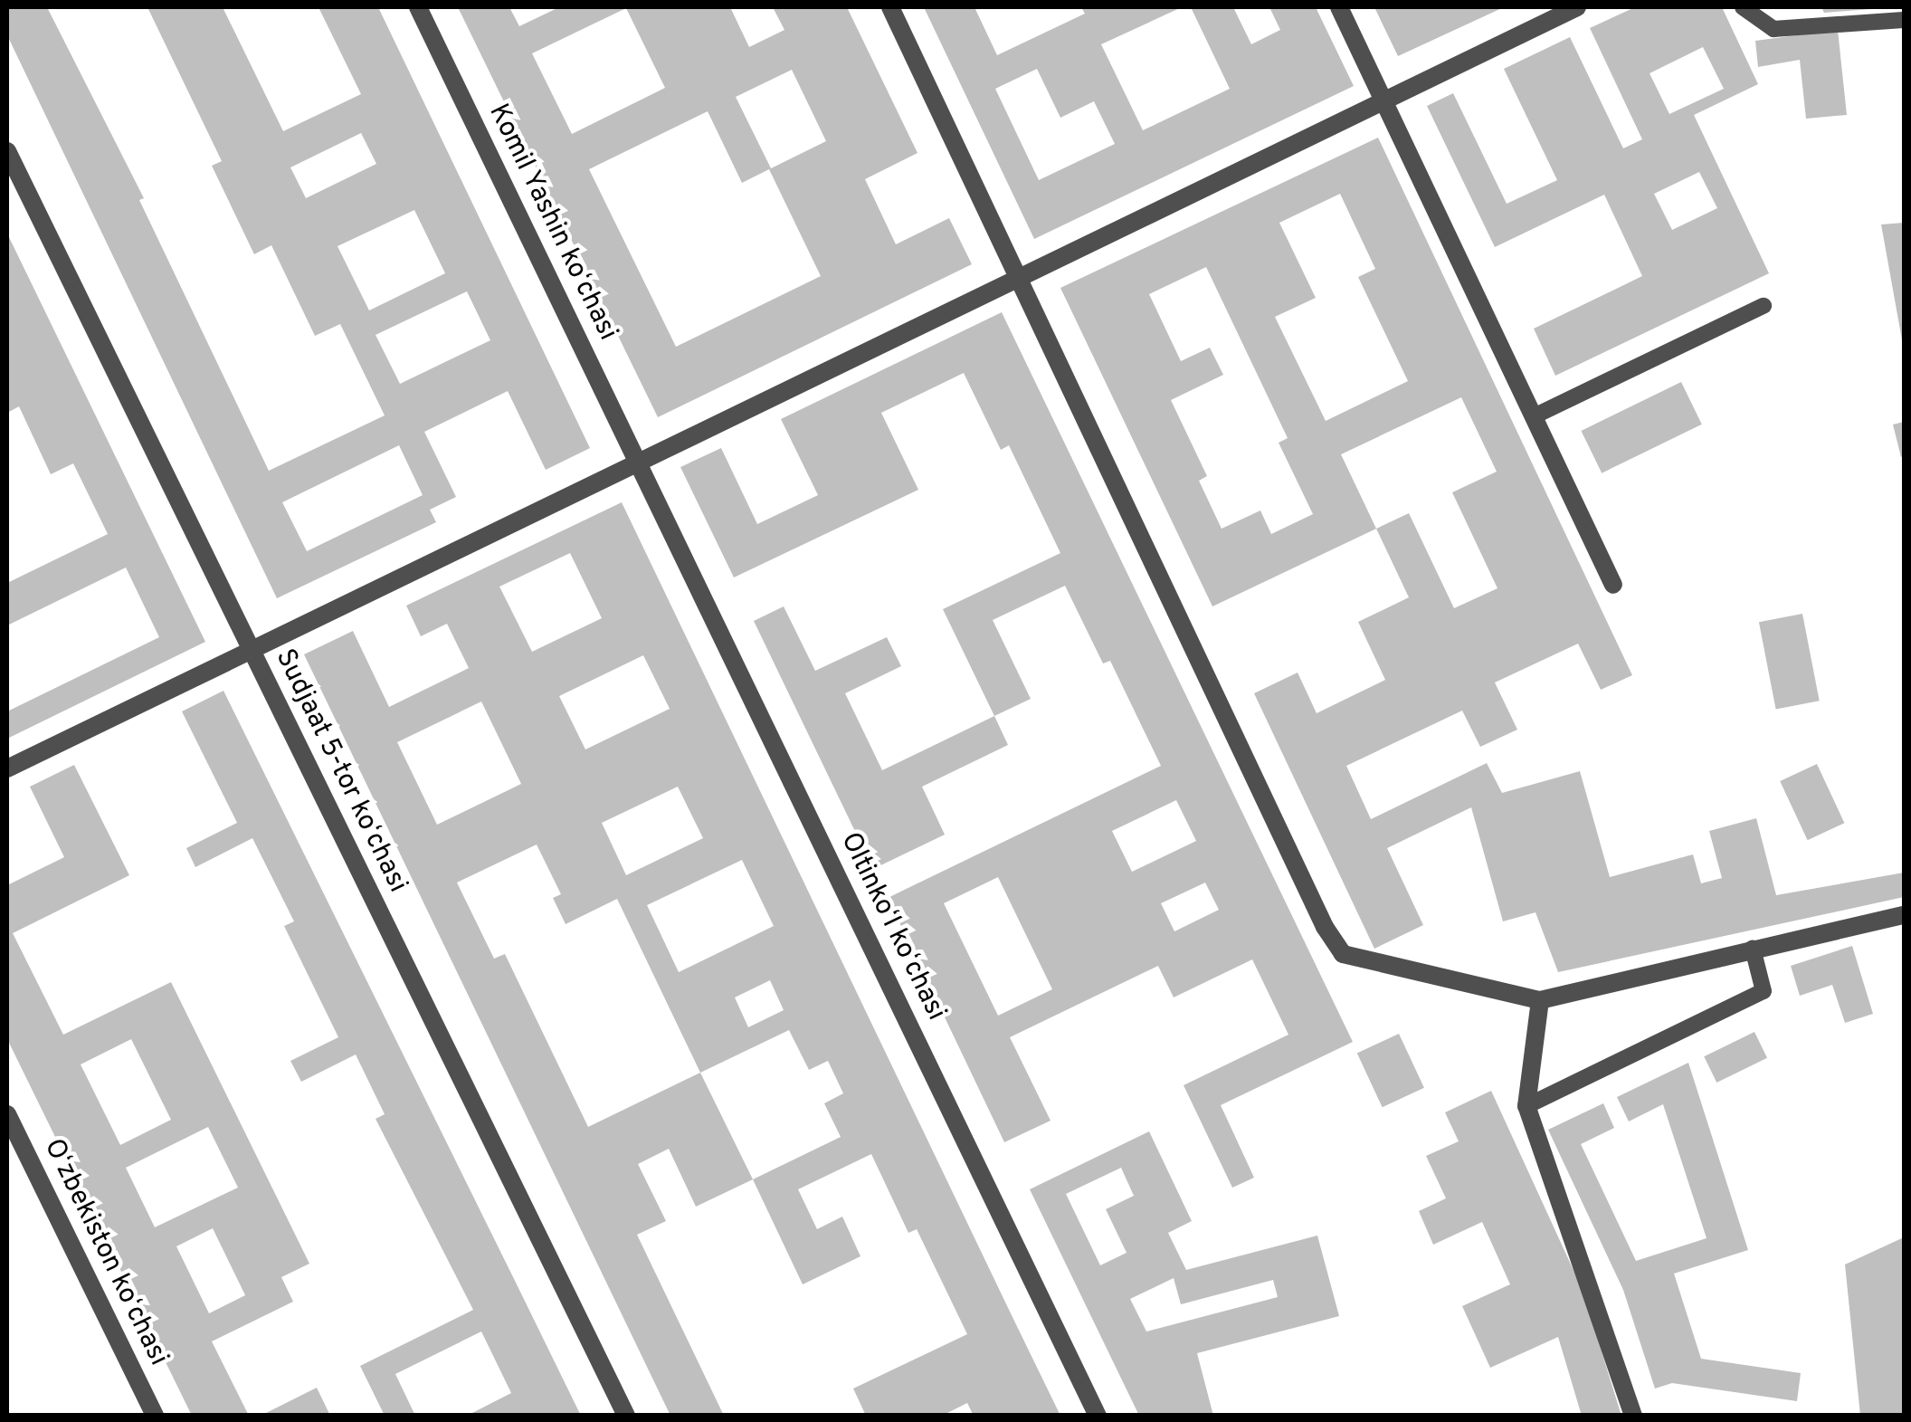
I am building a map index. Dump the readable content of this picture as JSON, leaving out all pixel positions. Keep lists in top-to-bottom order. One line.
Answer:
{"streets":{"street":["Komil Yashin koʻchasi","Sudjaat 5-tor koʻchasi","Oltinkoʻl koʻchasi","Oʻzbekiston koʻchasi"]},"crossings":[["Komil Yashin koʻchasi","Oltinkoʻl koʻchasi"]]}
